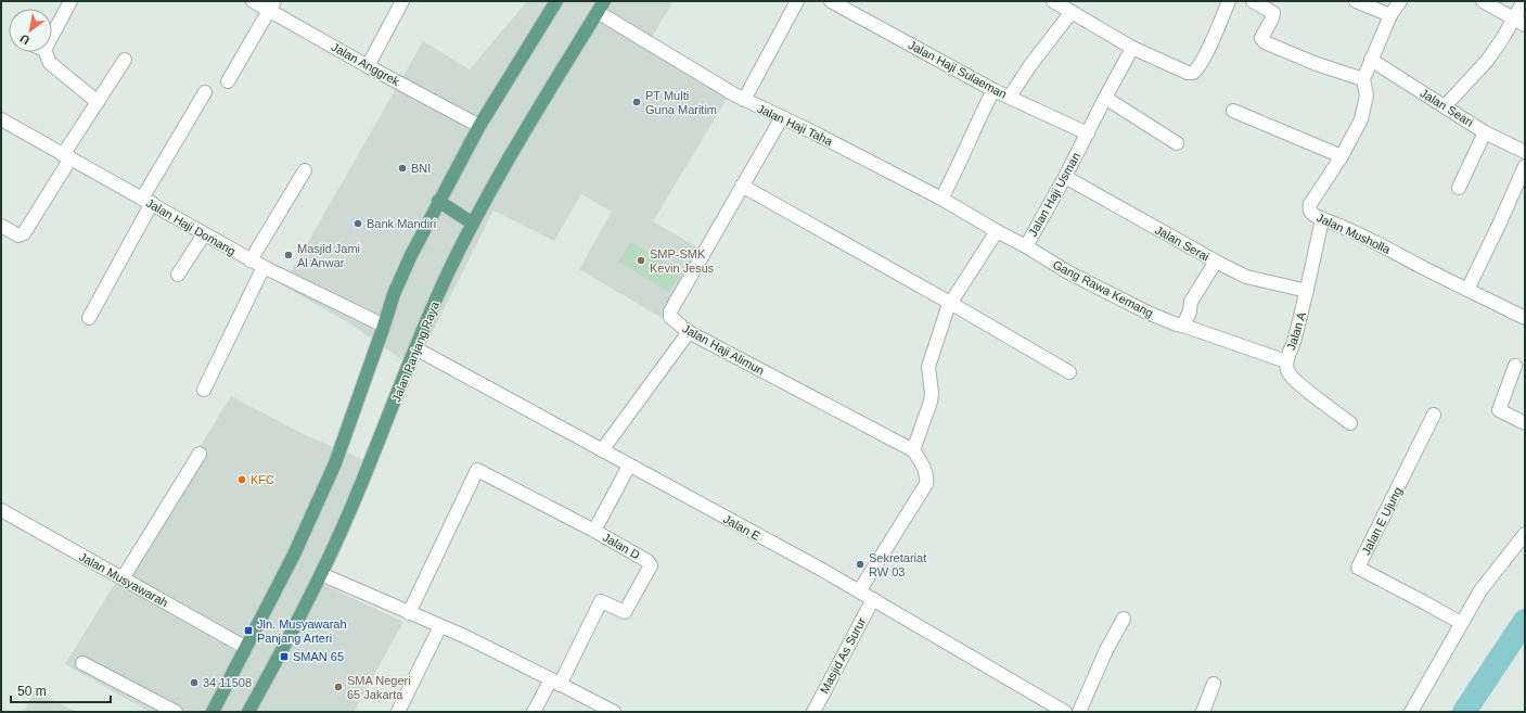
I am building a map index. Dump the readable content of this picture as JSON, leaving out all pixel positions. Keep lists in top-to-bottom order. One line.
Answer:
{"streets":{"main road":["Jalan Panjang Raya"],"street":["Jalan Anggrek","Jalan Haji Sulaeman","Jalan Seari","Jalan Haji Taha","Jalan Haji Usman","Jalan Haji Domang","Jalan Musholla","Jalan Serai","Gang Rawa Kemang","Jalan A","Jalan Haji Alimun","Jalan E Ujung","Jalan E","Jalan D","Jalan Musyawarah","Masjid As Surur"]},"crossings":[["Jalan Haji Sulaeman","Jalan Haji Usman"],["Jalan Seari","Jalan Musholla"],["Jalan Haji Taha","Jalan Haji Usman"],["Jalan Haji Taha","Jalan Haji Alimun"],["Jalan Haji Taha","Jalan Panjang Raya"],["Jalan Haji Usman","Jalan Serai"],["Jalan Haji Usman","Gang Rawa Kemang"],["Jalan Musholla","Jalan A"],["Jalan Serai","Jalan A"],["Gang Rawa Kemang","Jalan A"],["Jalan Panjang Raya","Jalan E"],["Jalan E","Jalan D"],["Jalan E","Masjid As Surur"]],"places":{"other":["PT Multi Guna Maritim","BNI","Bank Mandiri","Masjid Jami Al Anwar","SMP-SMK Kevin Jesus","KFC","Sekretariat RW 03","34 11508","SMA Negeri 65 Jakarta"],"transit":["Jln. Musyawarah Panjang Arteri","SMAN 65"]},"scale_bar":"50 m","north":"bottom left"}
